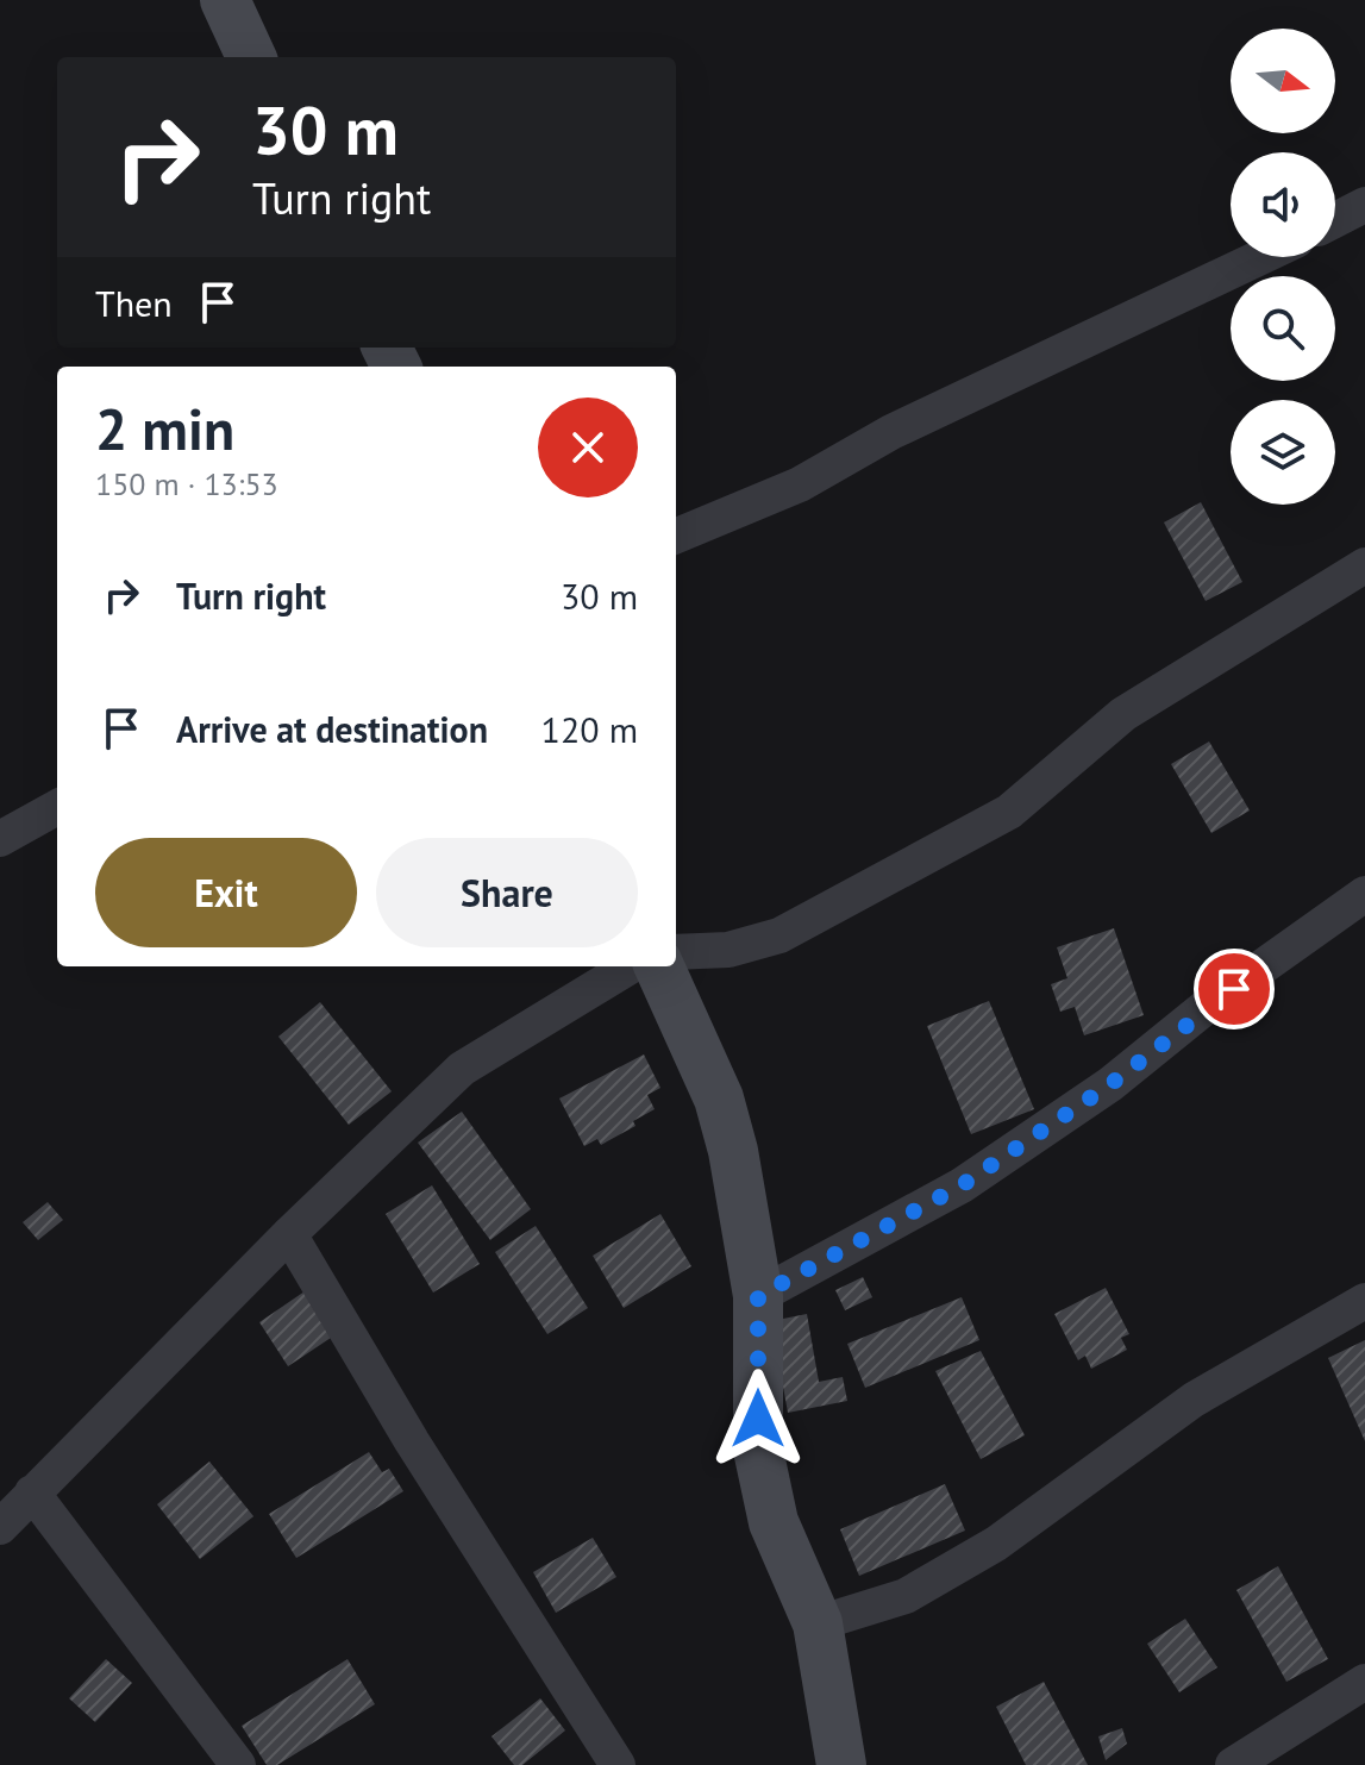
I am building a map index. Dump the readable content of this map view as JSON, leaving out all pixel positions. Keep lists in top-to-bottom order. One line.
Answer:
{"north":"right","page":{"turn":["30 m","Turn right"],"then":"Then","heading":["2 min","150 m · 13:53"],"list":[{"name":"Turn right","value":"30 m"},{"name":"Arrive at destination","value":"120 m"}],"buttons":["Exit","Share"]}}
